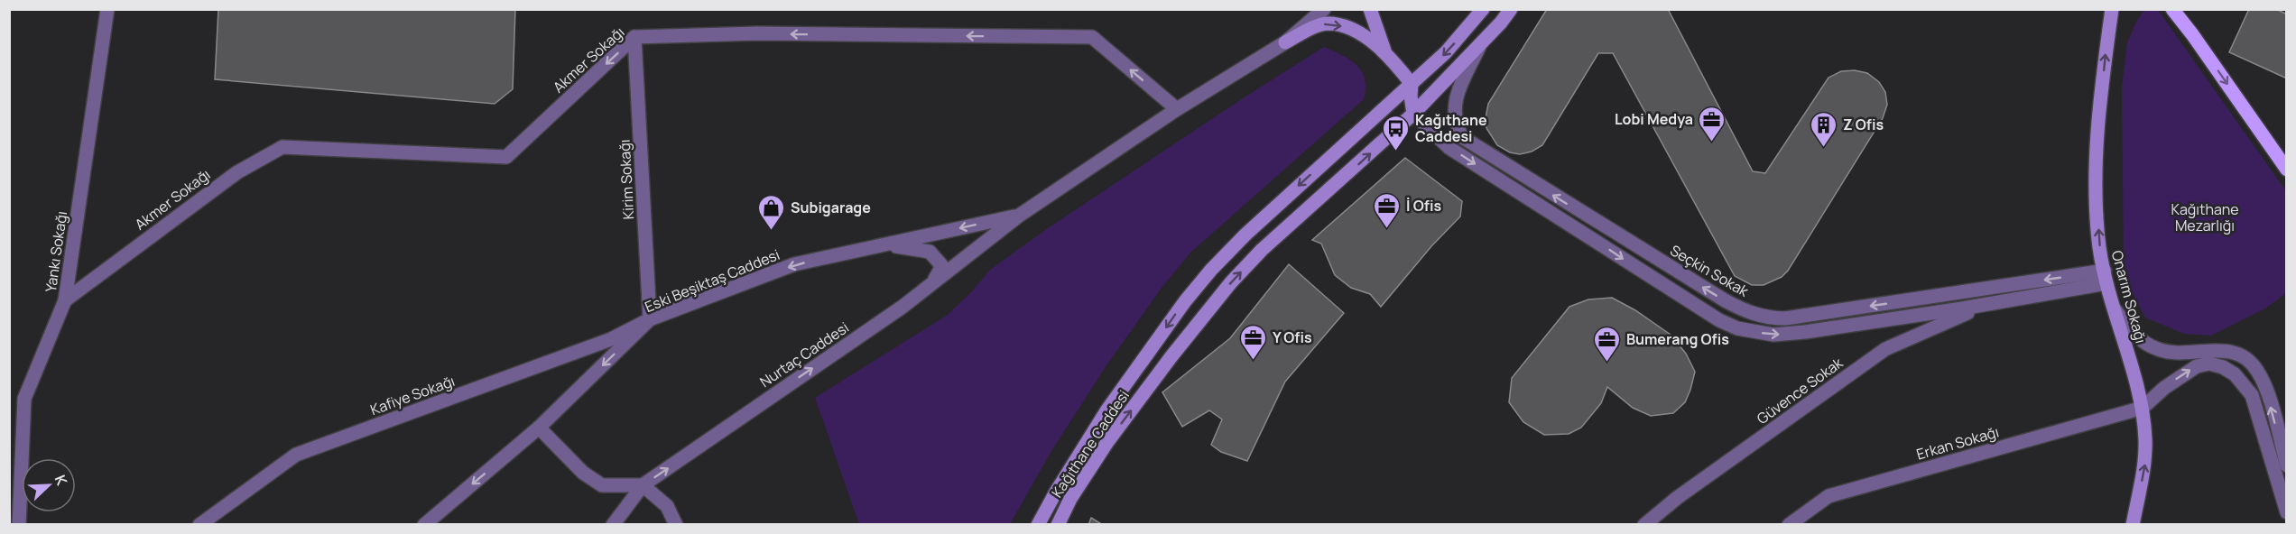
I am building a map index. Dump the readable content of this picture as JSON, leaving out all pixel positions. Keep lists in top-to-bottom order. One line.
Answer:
{"streets":{"main road":["Onarım Sokağı","Kağıthane Caddesi"],"street":["Akmer Sokağı","Kirim Sokağı","Yankı Sokağı","Seçkin Sokak","Eski Beşiktaş Caddesi","Nurtaç Caddesi","Güvence Sokak","Kafiye Sokağı","Erkan Sokağı"]},"crossings":[["Akmer Sokağı","Kirim Sokağı"],["Akmer Sokağı","Yankı Sokağı"],["Akmer Sokağı","Nurtaç Caddesi"],["Kirim Sokağı","Eski Beşiktaş Caddesi"],["Kirim Sokağı","Kafiye Sokağı"],["Seçkin Sokak","Onarım Sokağı"],["Seçkin Sokak","Kağıthane Caddesi"],["Eski Beşiktaş Caddesi","Nurtaç Caddesi"],["Eski Beşiktaş Caddesi","Kafiye Sokağı"],["Onarım Sokağı","Erkan Sokağı"]],"one_way":["Akmer Sokağı","Eski Beşiktaş Caddesi","Onarım Sokağı","Nurtaç Caddesi"],"parks":["Kağıthane Mezarlığı"],"places":{"office":["Lobi Medya","İ Ofis","Y Ofis","Bumerang Ofis"],"building":["Z Ofis"],"bus stop":["Kağıthane Caddesi"],"shop":["Subigarage"]},"north":"top right"}
